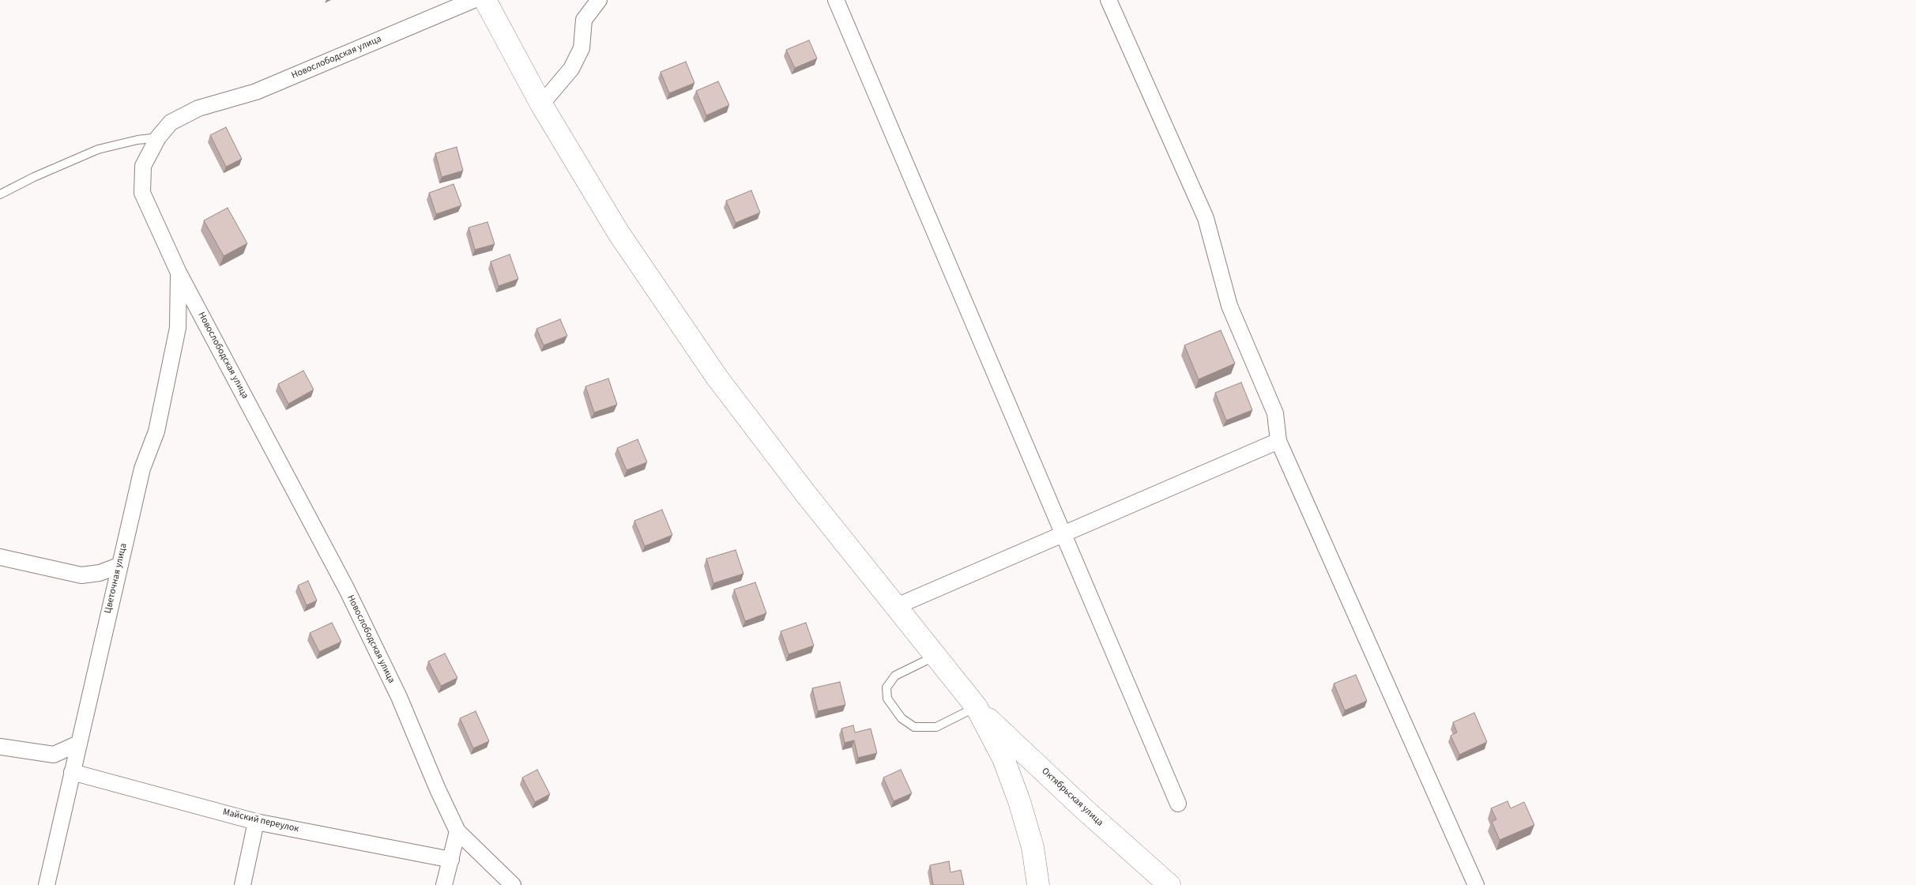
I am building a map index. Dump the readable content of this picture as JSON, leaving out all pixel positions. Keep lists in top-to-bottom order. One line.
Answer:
{"streets":{"street":["Новослободская улица","Цветочная улица","Октябрьская улица","Майский переулок"]},"crossings":[["Новослободская улица","Цветочная улица"],["Цветочная улица","Майский переулок"]]}
